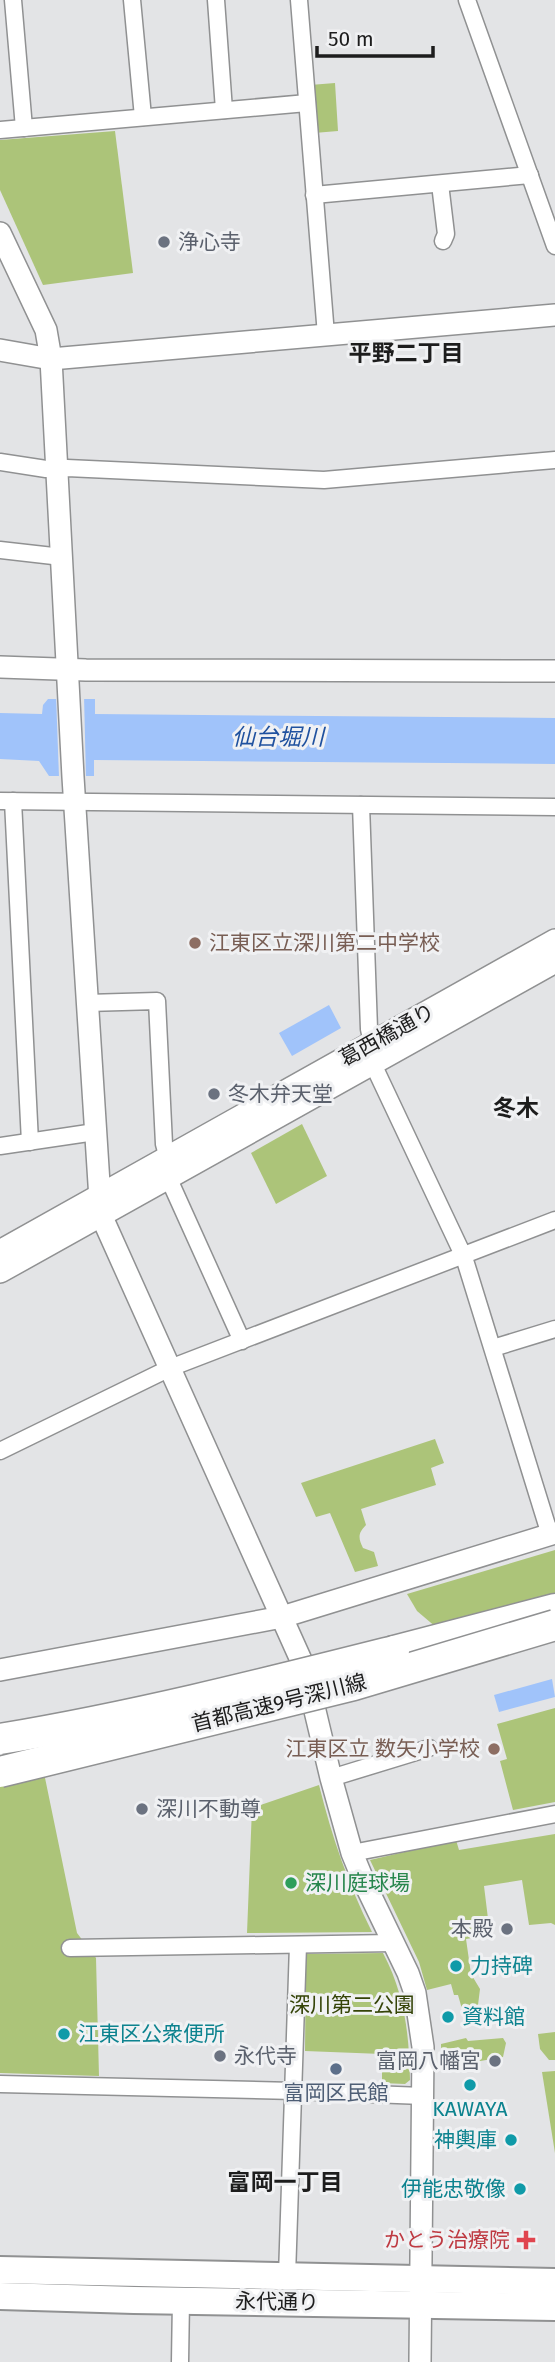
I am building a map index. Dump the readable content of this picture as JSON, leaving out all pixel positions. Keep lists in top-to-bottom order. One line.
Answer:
{"streets":{"highway":["首都高速9号深川線"],"main road":["葛西橋通り","永代通り"]},"districts":["平野二丁目","冬木","富岡一丁目"],"water":["仙台堀川"],"parks":["深川第二公園"],"places":{"other":["浄心寺","江東区立深川第二中学校","冬木弁天堂","江東区立 数矢小学校","深川不動尊","深川庭球場","本殿","力持碑","資料館","江東区公衆便所","永代寺","富岡八幡宮","富岡区民館","KAWAYA","神輿庫","伊能忠敬像"],"health":["かとう治療院"]},"scale_bar":"50 m"}
